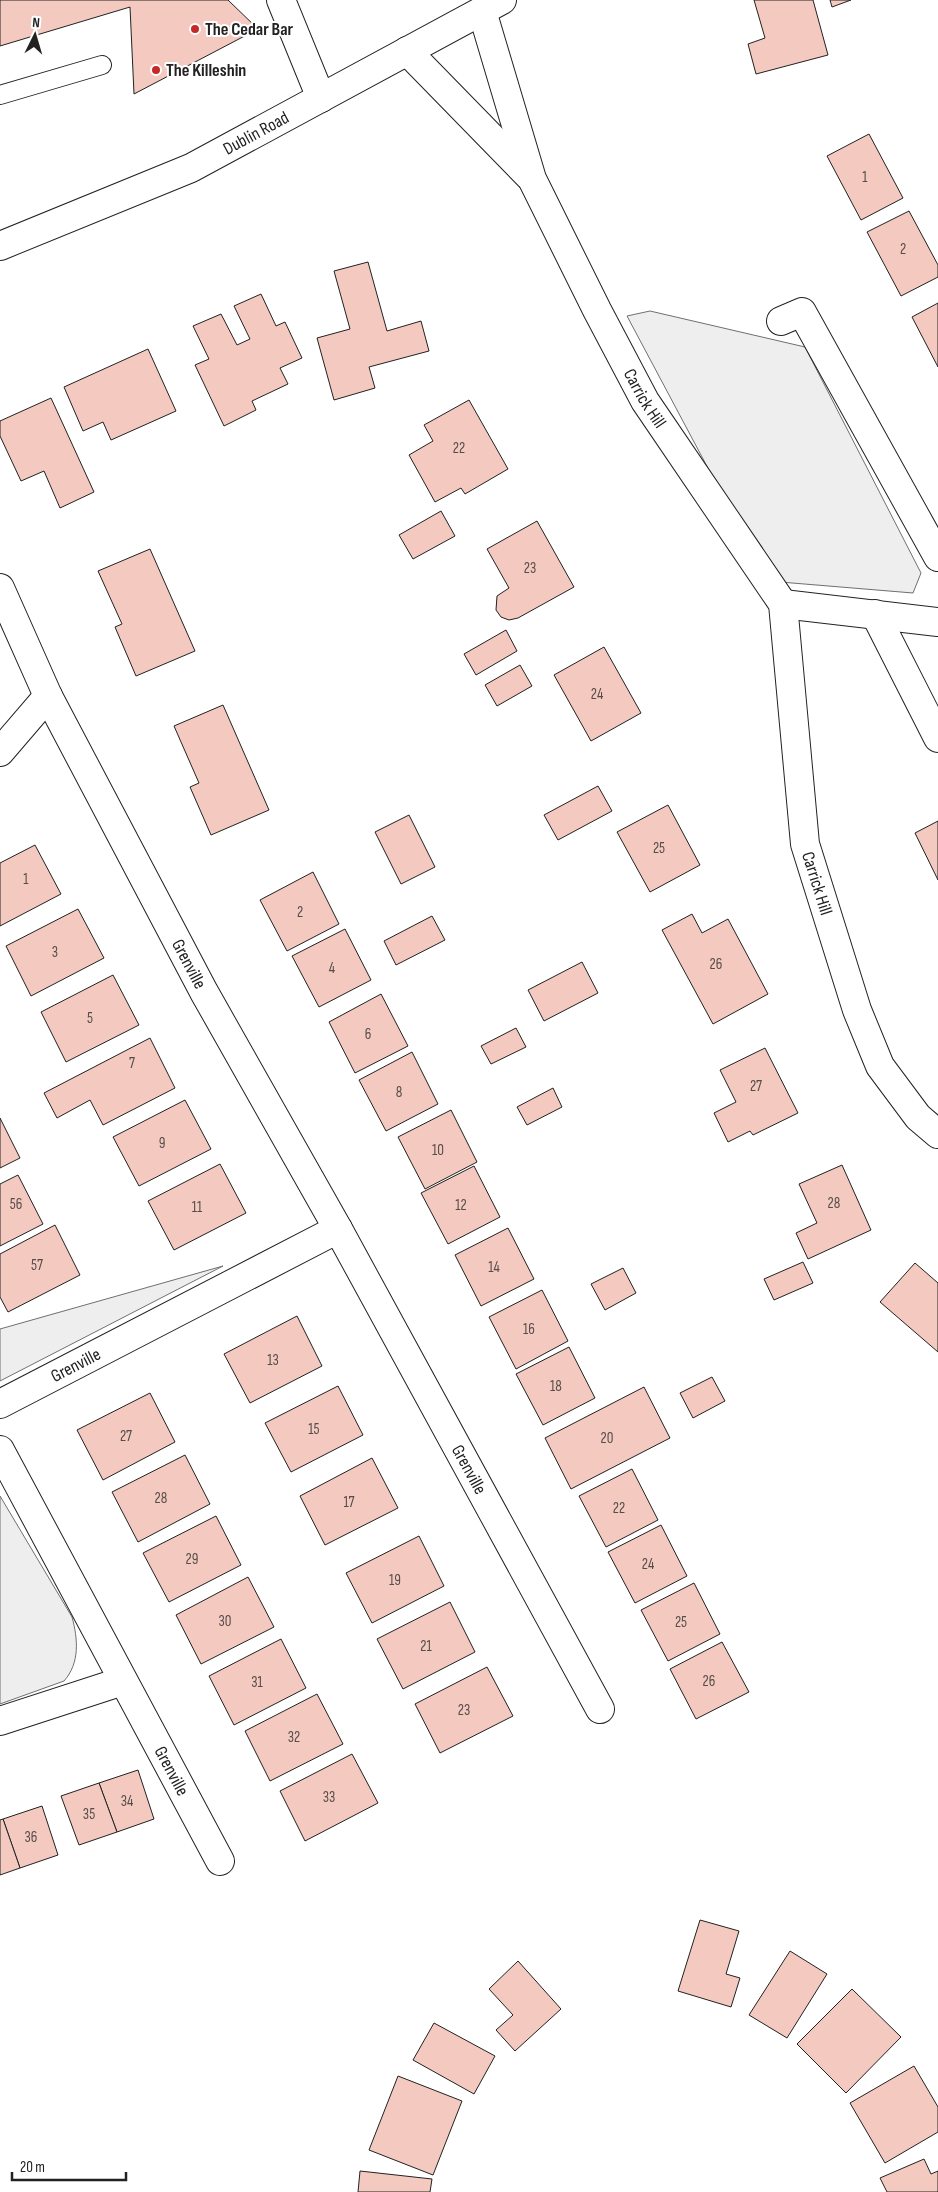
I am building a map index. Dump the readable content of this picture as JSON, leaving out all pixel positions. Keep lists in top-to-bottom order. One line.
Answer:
{"streets":{"street":["Dublin Road","Carrick Hill","Grenville"]},"crossings":[["Dublin Road","Carrick Hill"]],"places":["The Cedar Bar","The Killeshin"],"house_numbers":["1","2","22","23","24","25","1","2","3","26","4","5","6","7","27","8","9","10","28","56","12","11","57","14","16","13","18","15","27","20","28","17","22","29","24","19","30","25","21","26","31","23","32","33","34","35","36"],"scale_bar":"20 m","north":"top"}
